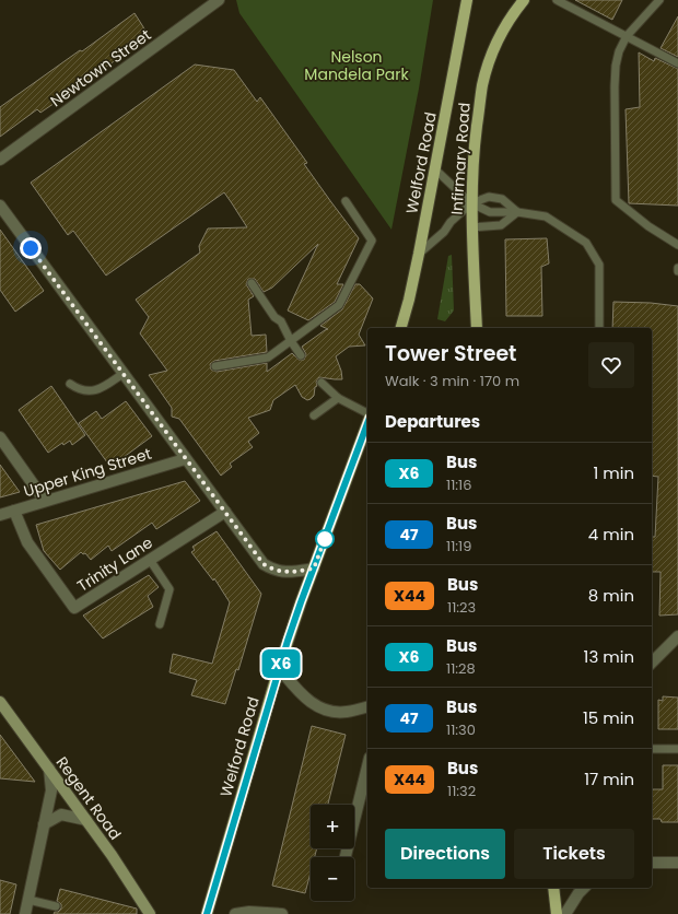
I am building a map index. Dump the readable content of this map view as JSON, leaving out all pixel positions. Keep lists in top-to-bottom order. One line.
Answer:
{"streets":{"main road":["Infirmary Road","Welford Road"],"street":["Newtown Street","Upper King Street","Trinity Lane","Regent Road"]},"crossings":[["Upper King Street","Trinity Lane"]],"parks":["Nelson Mandela Park"],"lines":["bus line X6"],"page":{"on_map":"X6","heading":[["Tower Street","Walk · 3 min · 170 m"],"Departures"],"list":[{"mark":"X6","name":"Bus","note":"11:16","value":"1 min"},{"mark":"47","name":"Bus","note":"11:19","value":"4 min"},{"mark":"X44","name":"Bus","note":"11:23","value":"8 min"},{"mark":"X6","name":"Bus","note":"11:28","value":"13 min"},{"mark":"47","name":"Bus","note":"11:30","value":"15 min"},{"mark":"X44","name":"Bus","note":"11:32","value":"17 min"}],"map_buttons":["+","−"],"buttons":["Directions","Tickets"]}}
